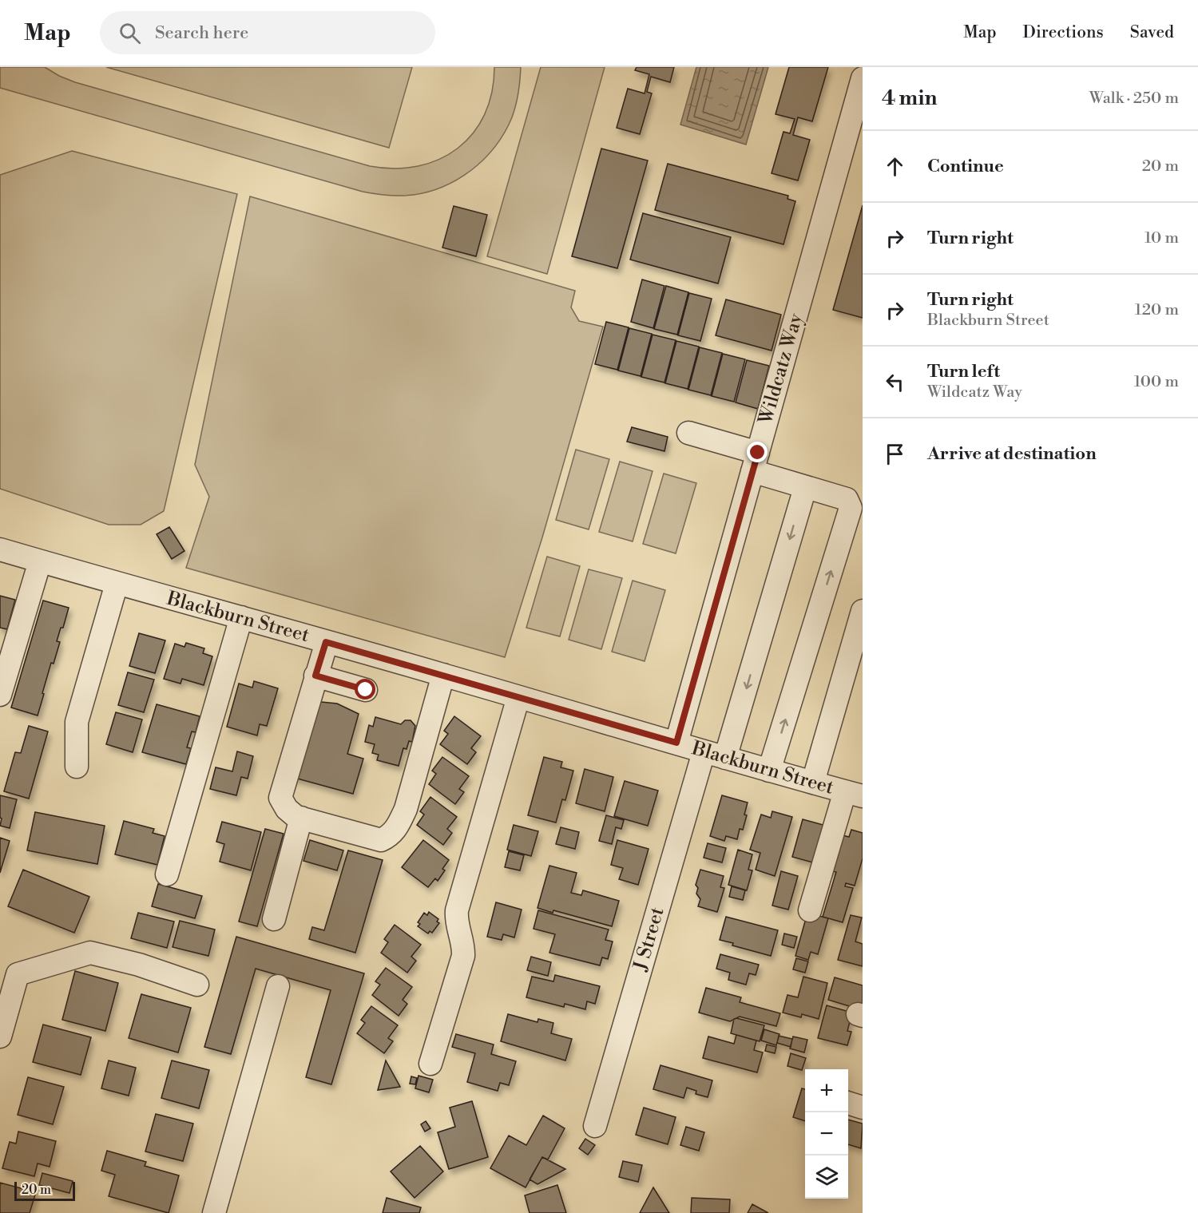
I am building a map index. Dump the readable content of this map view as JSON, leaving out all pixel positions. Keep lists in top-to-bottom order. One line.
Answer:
{"streets":{"street":["Wildcatz Way","Blackburn Street","J Street"]},"crossings":[["Wildcatz Way","Blackburn Street"],["Blackburn Street","J Street"]],"scale_bar":"20 m","page":{"header":"Map","search":"Search here","nav":["Map","Directions","Saved"],"heading":["4 min","Walk · 250 m"],"list":[["Continue","20 m"],["Turn right","10 m"],["Turn right","Blackburn Street","120 m"],["Turn left","Wildcatz Way","100 m"],"Arrive at destination"],"map_buttons":["+","−"],"scale":"20 m"}}
